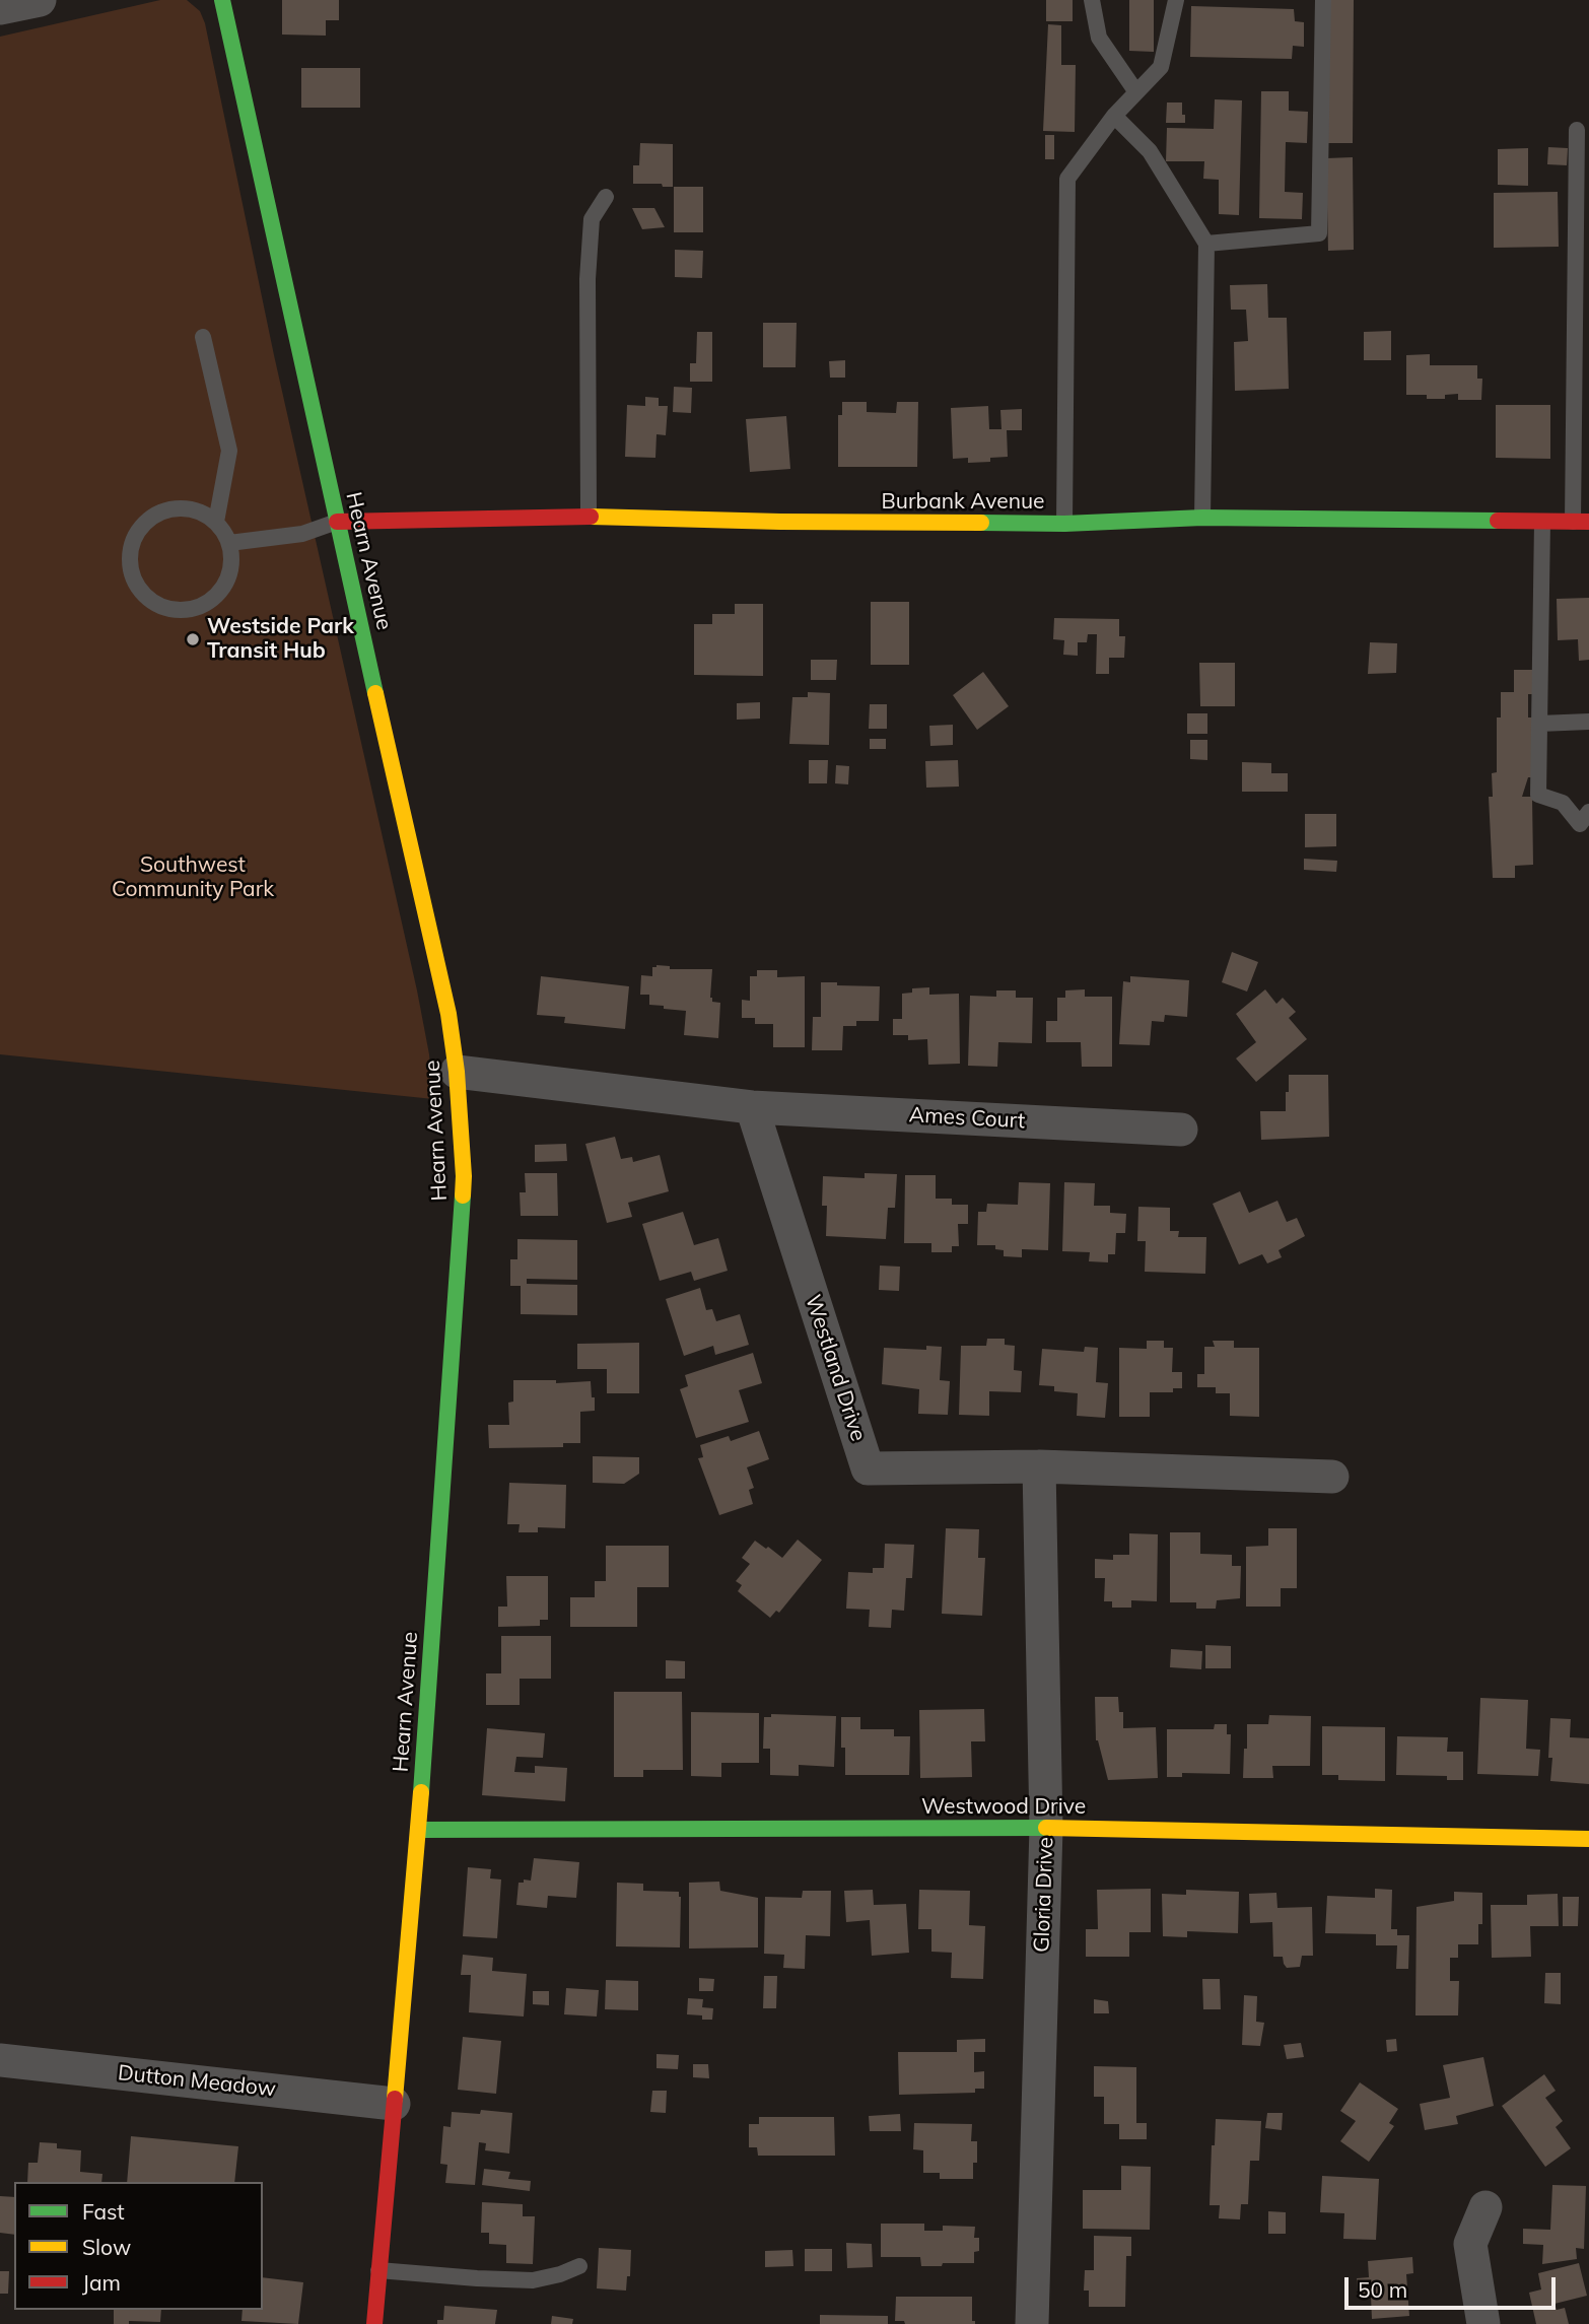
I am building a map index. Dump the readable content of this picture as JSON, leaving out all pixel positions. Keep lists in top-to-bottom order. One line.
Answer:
{"streets":{"street":["Burbank Avenue","Hearn Avenue","Ames Court","Westland Drive","Westwood Drive","Gloria Drive","Dutton Meadow"]},"crossings":[["Burbank Avenue","Hearn Avenue"],["Hearn Avenue","Westwood Drive"],["Hearn Avenue","Dutton Meadow"],["Ames Court","Westland Drive"],["Westland Drive","Gloria Drive"],["Westwood Drive","Gloria Drive"]],"parks":["Southwest Community Park"],"places":["Westside Park Transit Hub"],"legend":["Fast","Slow","Jam"],"scale_bar":"50 m"}
